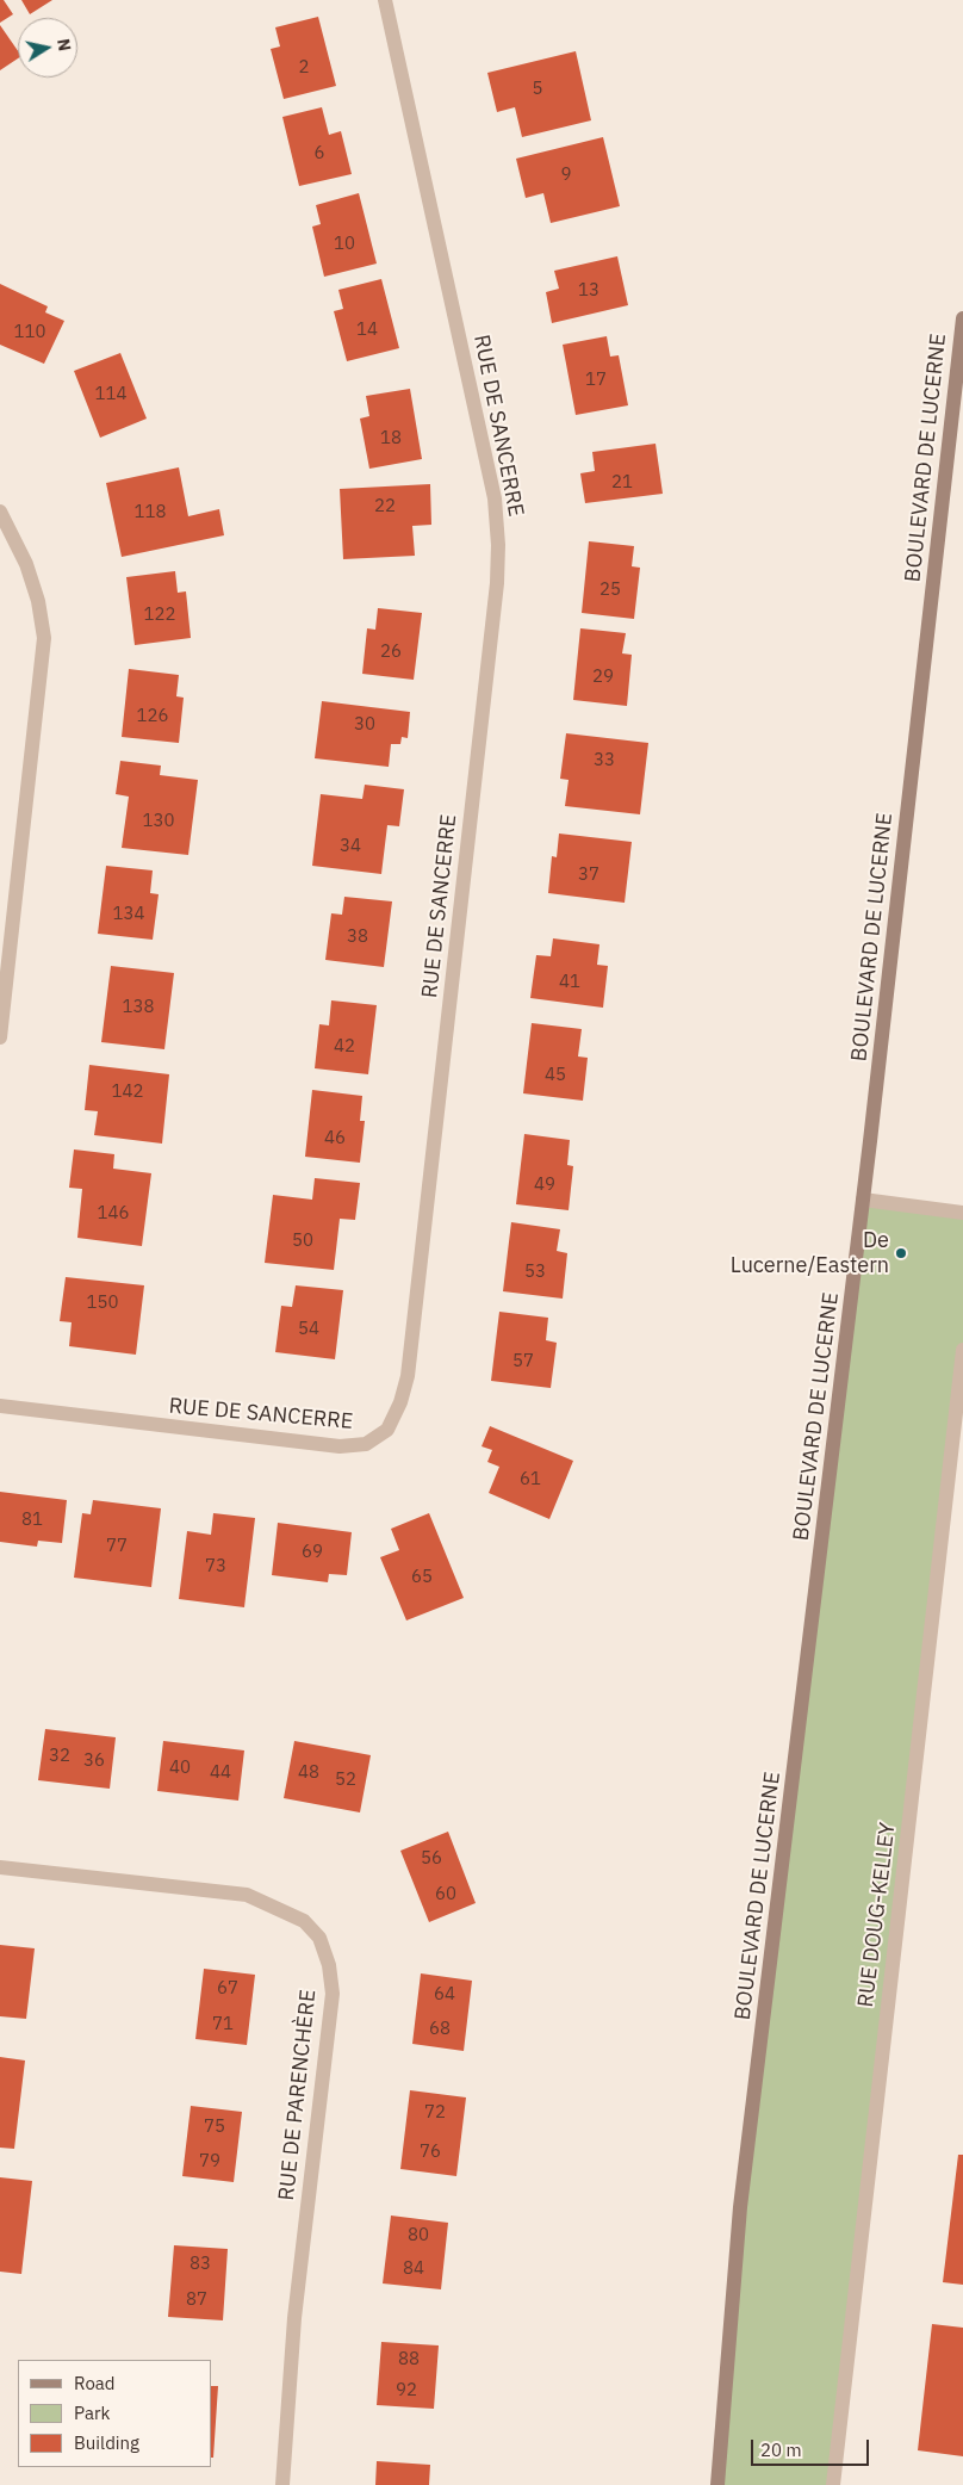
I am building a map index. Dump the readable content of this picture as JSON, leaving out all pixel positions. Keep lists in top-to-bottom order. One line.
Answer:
{"streets":{"main road":["BOULEVARD DE LUCERNE"],"street":["RUE DE SANCERRE","RUE DOUG-KELLEY","RUE DE PARENCHÈRE"]},"places":["De Lucerne/Eastern"],"house_numbers":["2","5","6","9","10","13","14","110","17","114","18","21","22","118","25","122","26","29","126","30","33","130","34","37","134","38","41","138","42","45","142","46","49","146","50","53","150","54","57","61","81","77","69","73","65","32","36","40","44","48","52","56","60","67","64","71","68","72","75","76","79","80","83","84","87","88","92"],"legend":["Road","Park","Building"],"scale_bar":"20 m","north":"right"}
